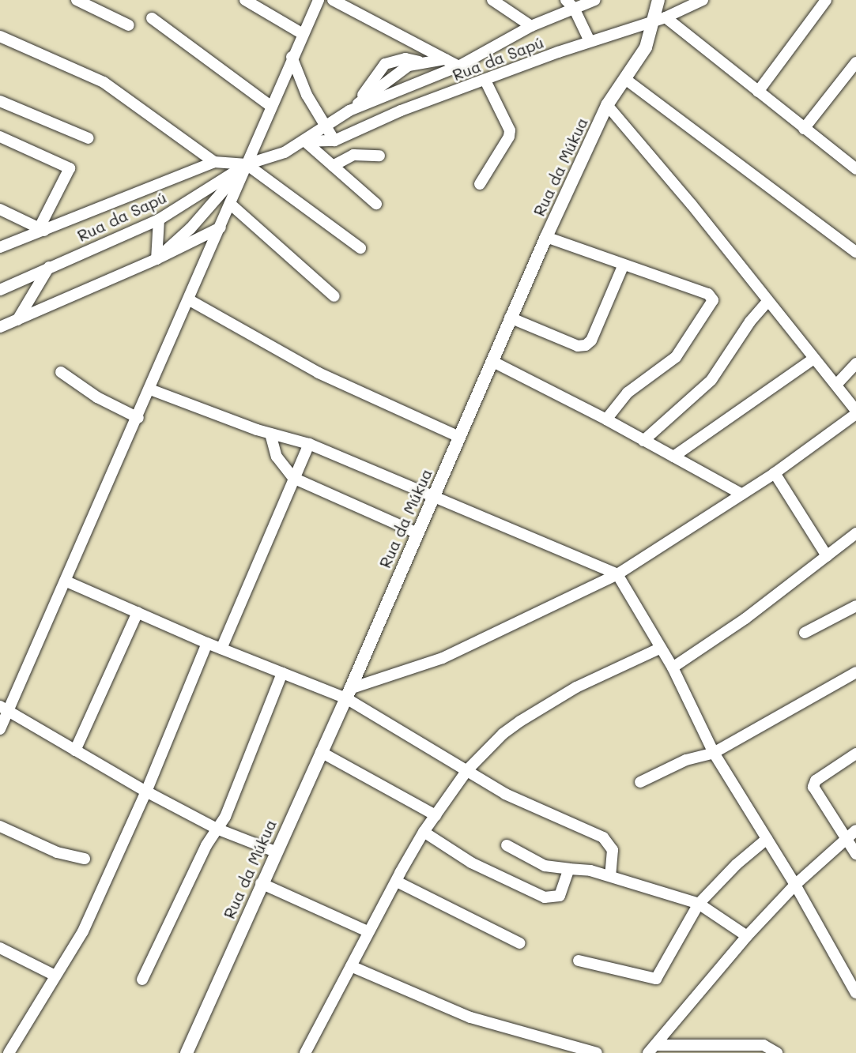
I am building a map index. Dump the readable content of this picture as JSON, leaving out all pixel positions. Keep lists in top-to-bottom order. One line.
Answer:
{"streets":{"street":["Rua da Sapú","Rua da Múkua"]},"crossings":[["Rua da Sapú","Rua da Múkua"]]}
